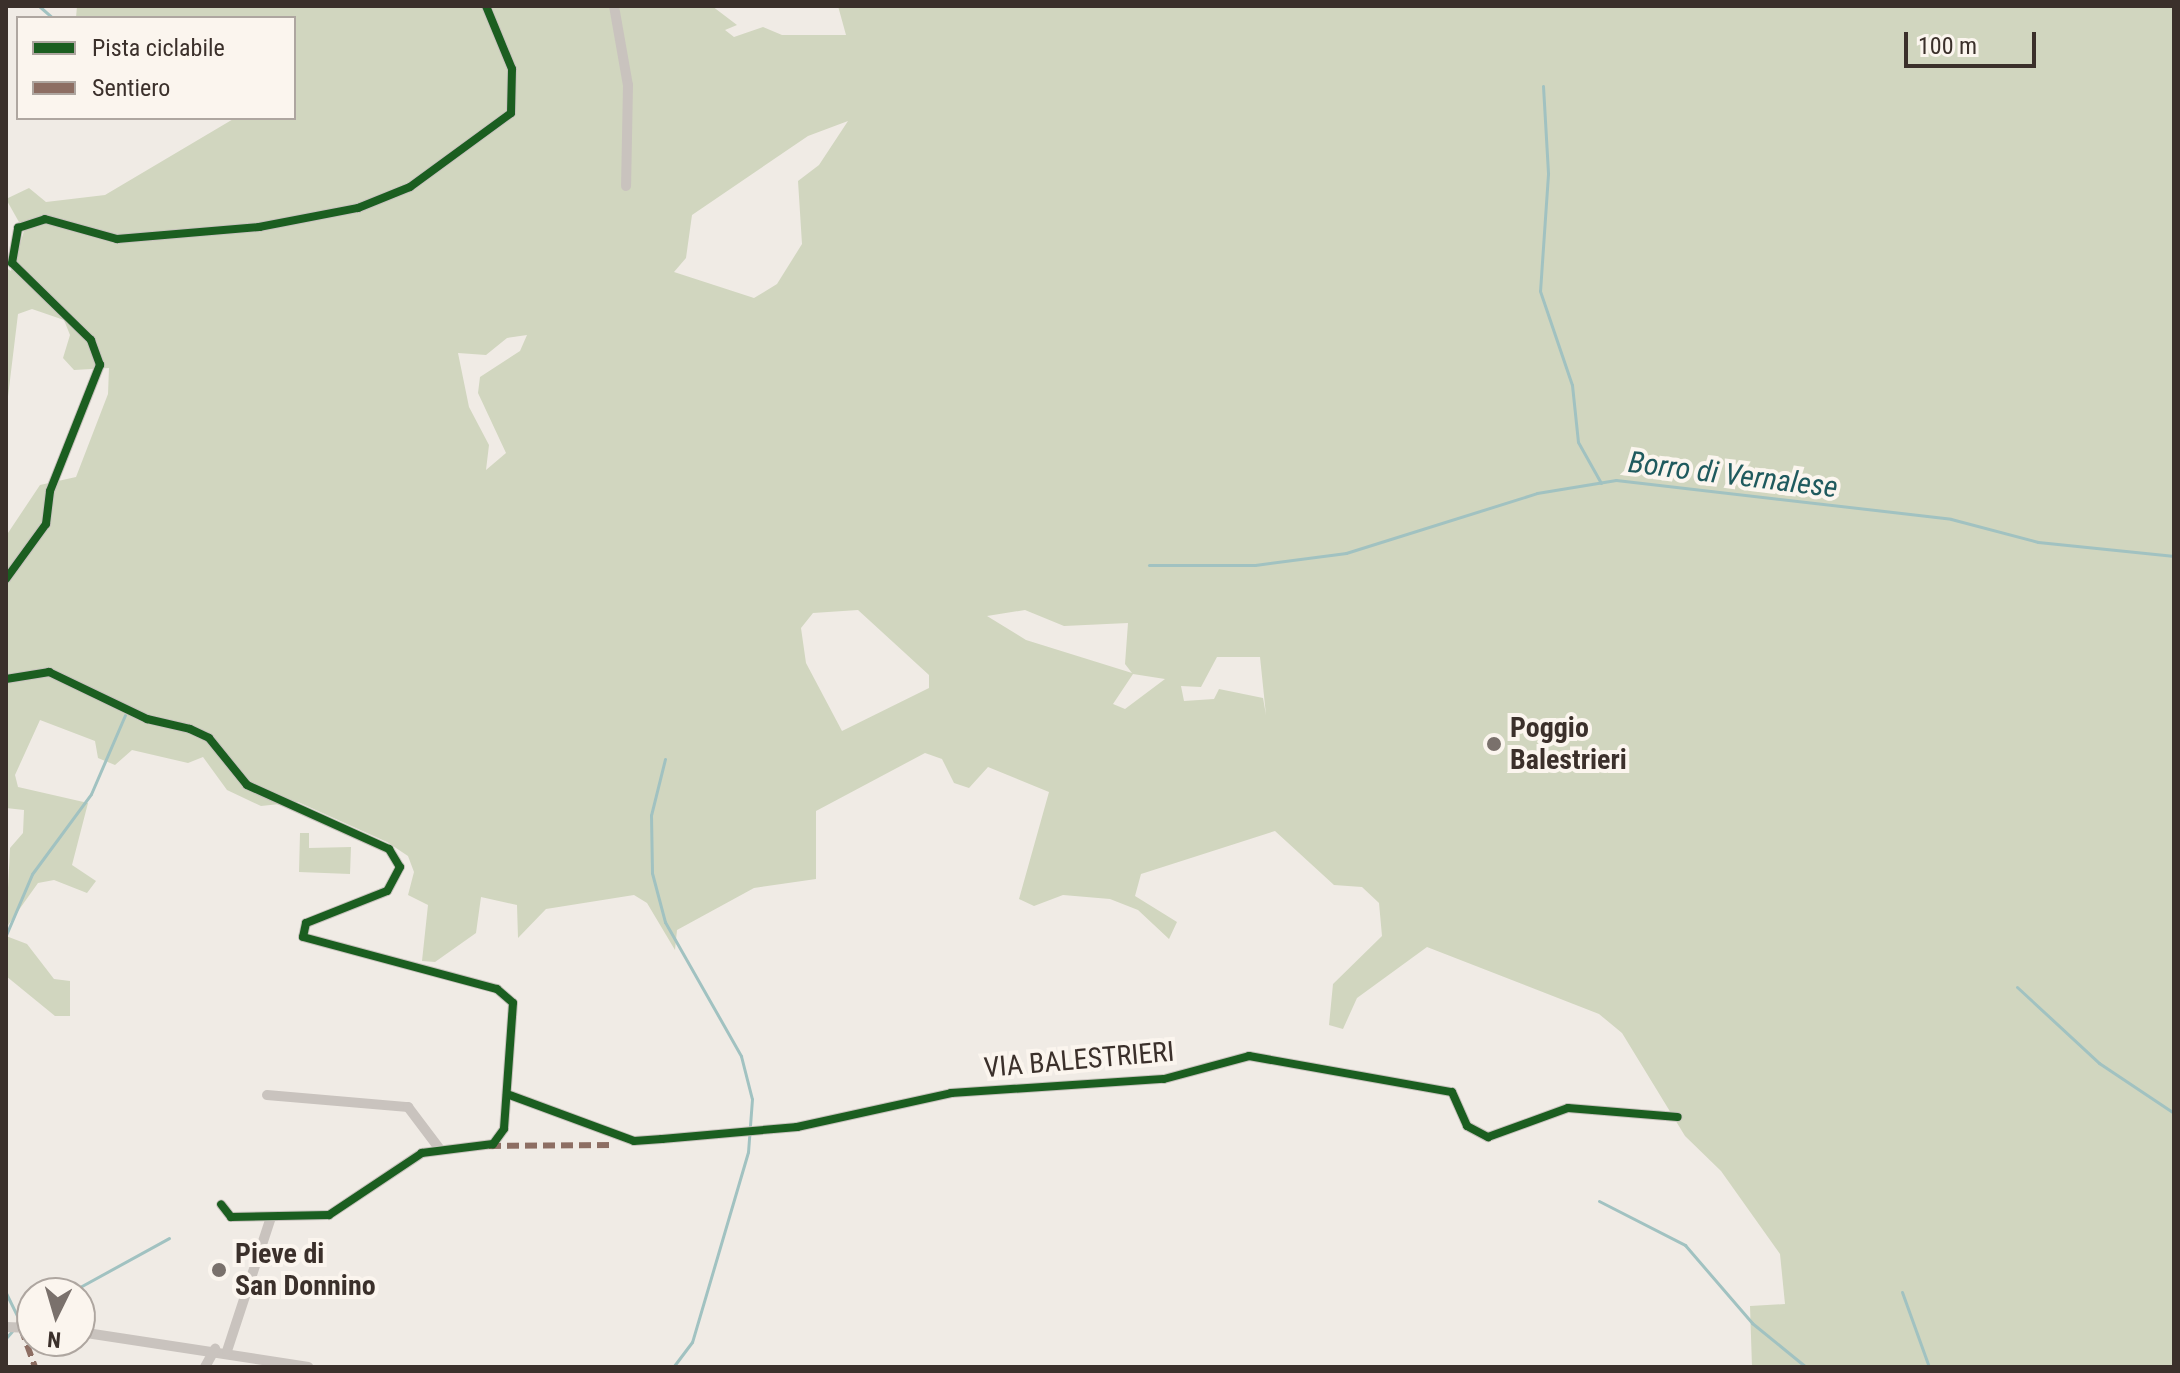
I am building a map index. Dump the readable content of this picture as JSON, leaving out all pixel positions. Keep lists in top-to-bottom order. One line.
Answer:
{"streets":{"street":["VIA BALESTRIERI"]},"water":["Borro di Vernalese"],"places":["Poggio Balestrieri","Pieve di San Donnino"],"legend":["Pista ciclabile","Sentiero"],"scale_bar":"100 m","north":"bottom"}
